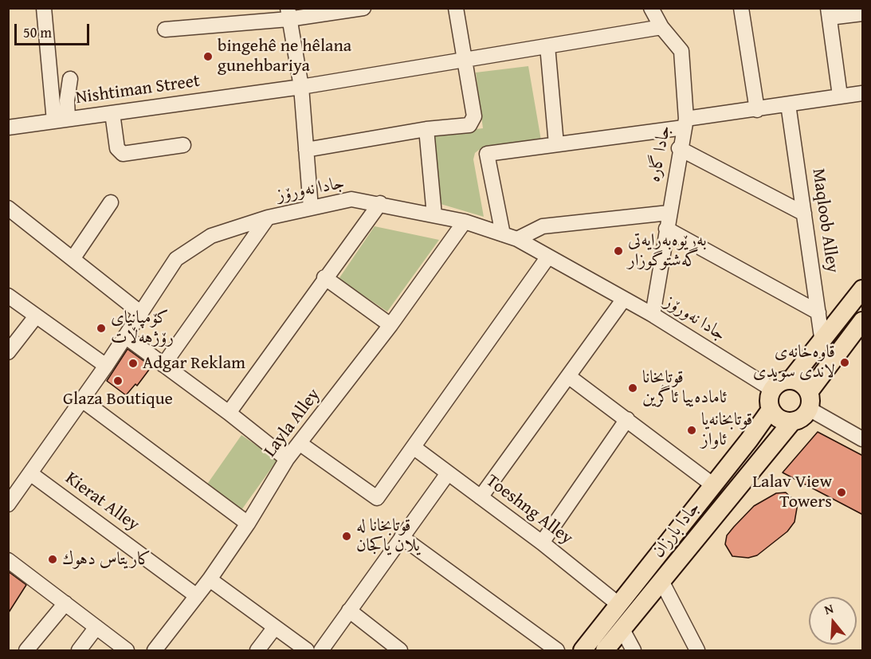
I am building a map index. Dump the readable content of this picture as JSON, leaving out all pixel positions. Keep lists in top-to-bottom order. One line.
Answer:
{"streets":{"main road":["جادا بارزان"],"street":["Nishtiman Street","جادا گارە","جادا نەورۆز","Maqloob Alley","Layla Alley","Kierat Alley","Toeshng Alley"]},"crossings":[["Nishtiman Street","جادا گارە"],["جادا گارە","جادا نەورۆز"],["جادا نەورۆز","Layla Alley"],["جادا نەورۆز","Kierat Alley"],["جادا نەورۆز","جادا بارزان"],["Layla Alley","Kierat Alley"],["Toeshng Alley","جادا بارزان"]],"places":["bingehê ne hêlana gunehbariya","بەڕێوەبەرایەتی گەشتوگوزار","کۆمپانیای رۆژهەڵات","قاوەخانەی لاندی سویدی","Adgar Reklam","Glaza Boutique","قوتابخانا ئامادەییا ئاگرین","قوتابخانەیا ئاواز","Lalav View Towers","قوتابخانا له يلان ياكجان","كاريتاس دهوك"],"scale_bar":"50 m","north":"top"}
